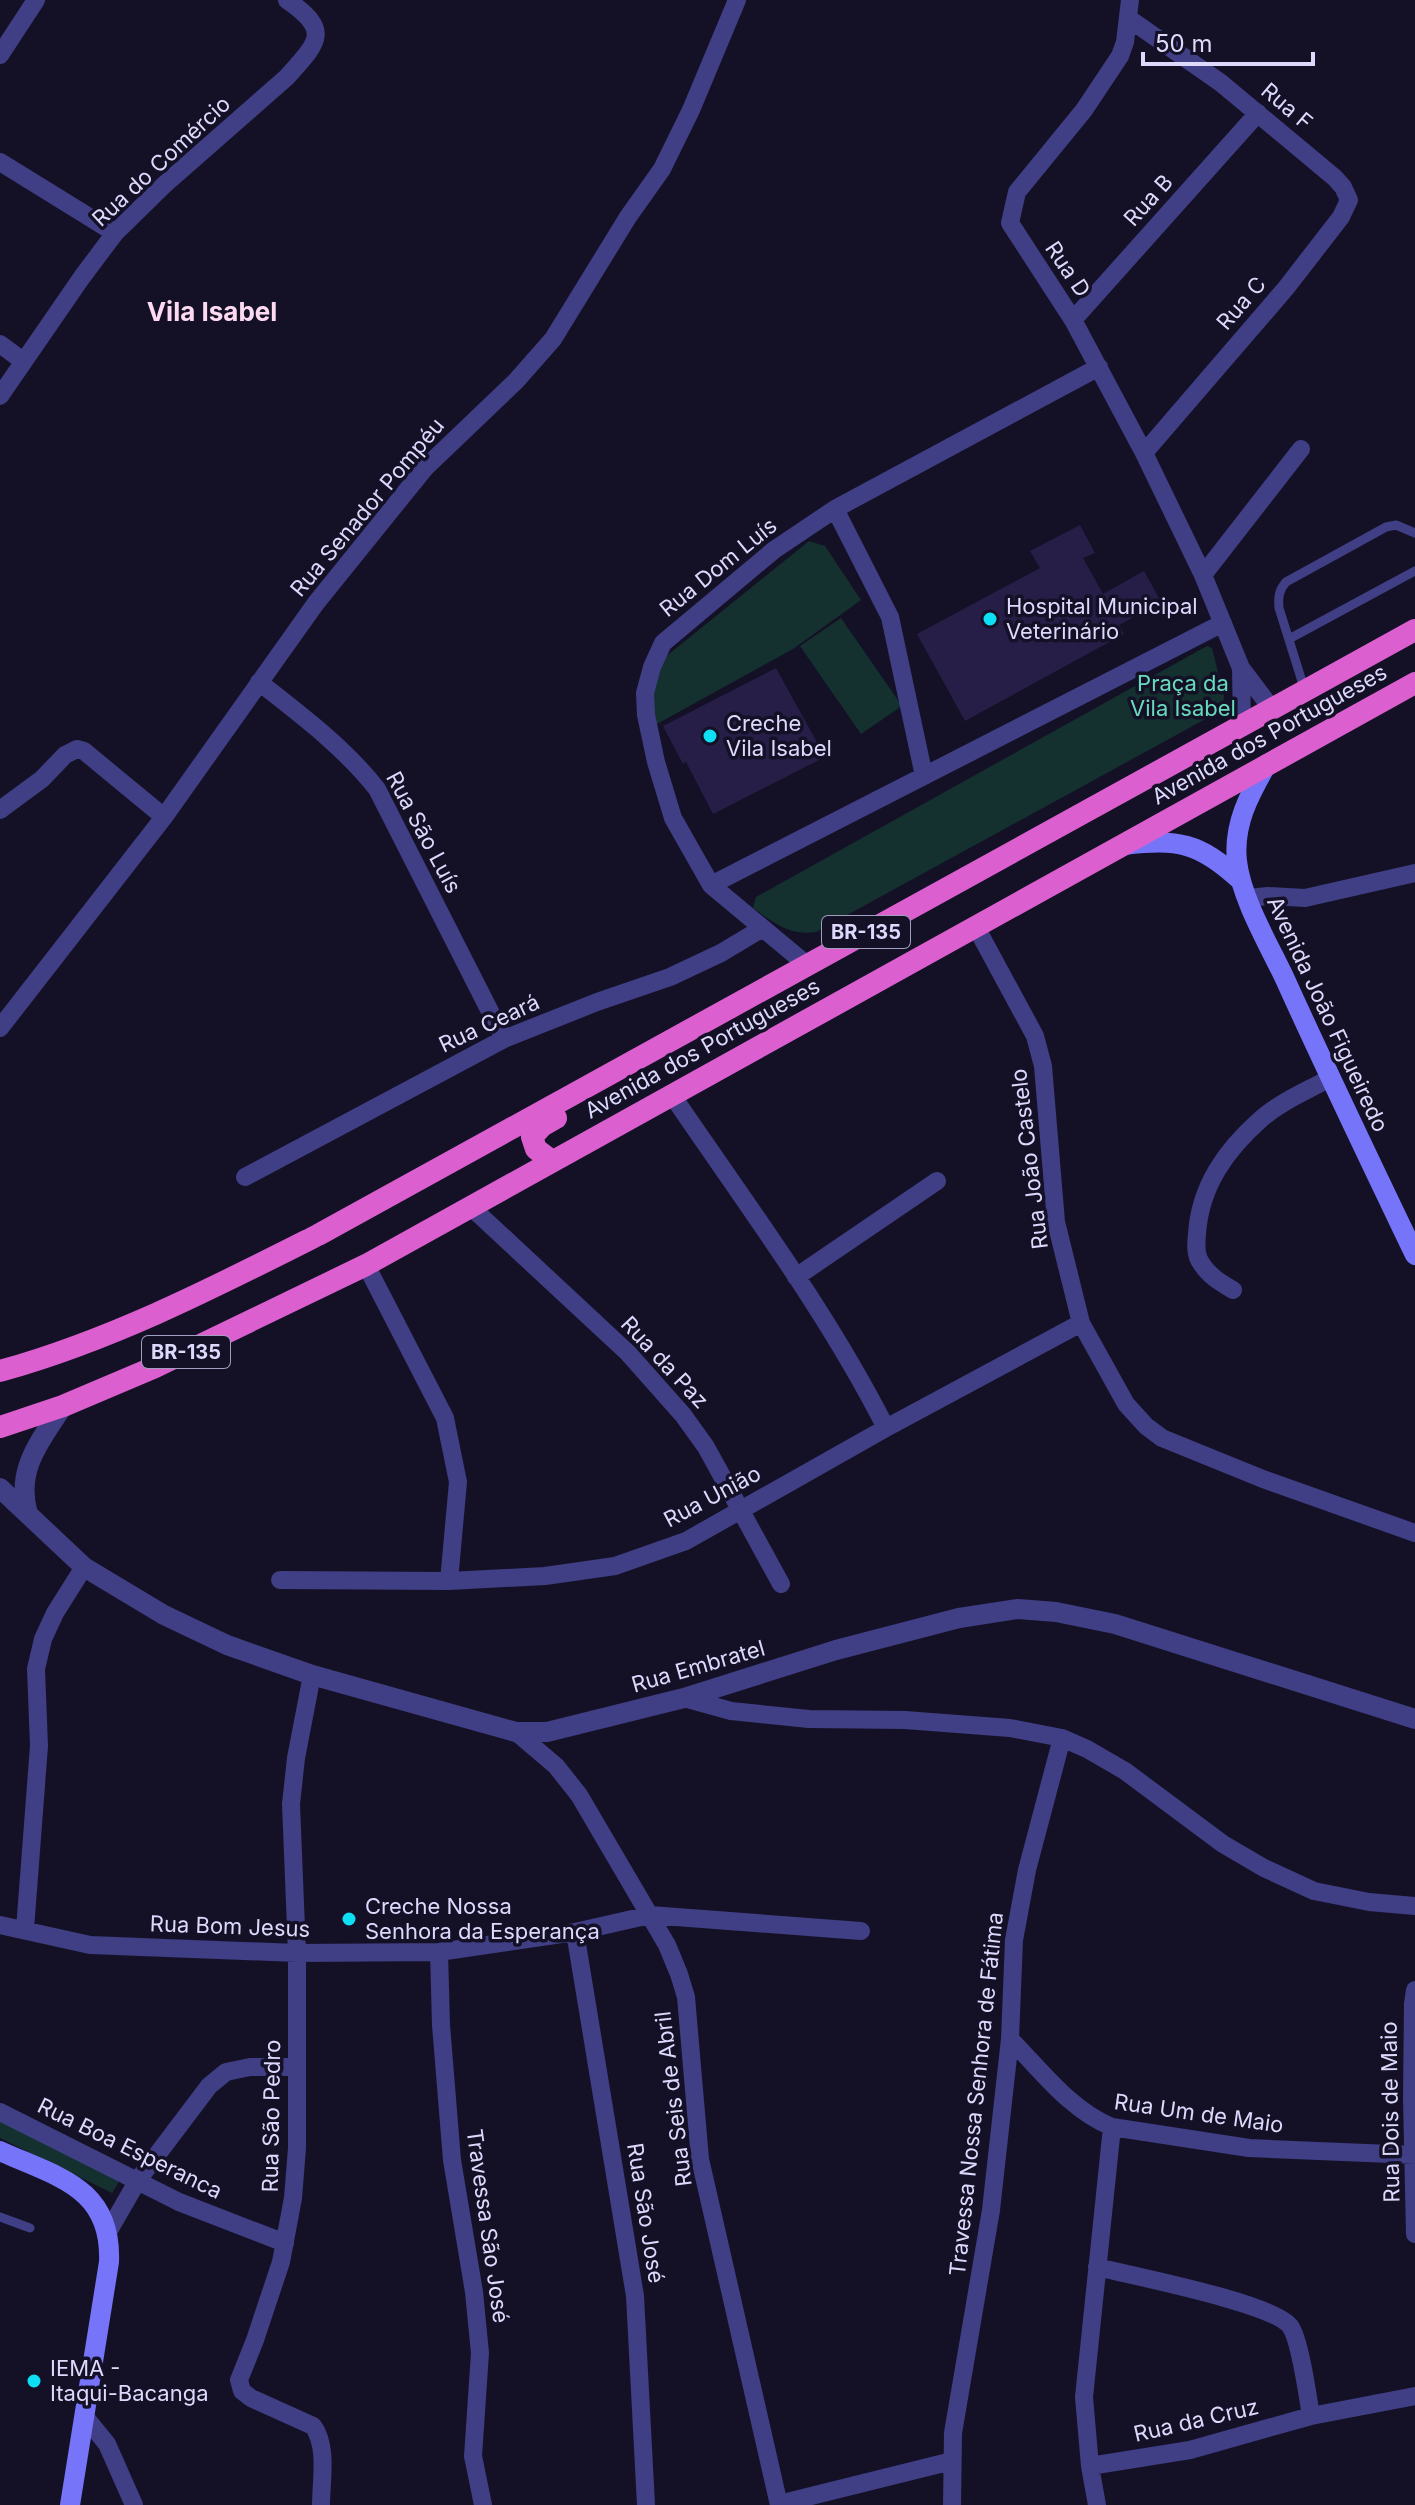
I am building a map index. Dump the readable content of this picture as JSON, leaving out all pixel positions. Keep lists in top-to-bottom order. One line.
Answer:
{"streets":{"highway":["Avenida dos Portugueses","BR-135"],"main road":["Avenida João Figueiredo"],"street":["Rua F","Rua do Comércio","Rua B","Rua D","Rua C","Rua Senador Pompéu","Rua Dom Luís","Rua São Luís","Rua Ceará","Rua João Castelo","Rua da Paz","Rua União","Rua Embratel","Rua Bom Jesus","Travessa Nossa Senhora de Fátima","Rua Seis de Abril","Rua Dois de Maio","Rua Um de Maio","Rua São Pedro","Rua Boa Esperanca","Rua São José","Travessa São José","Rua da Cruz"]},"crossings":[["Rua F","Rua B"],["Rua F","Rua D"],["Rua F","Rua C"],["Rua B","Rua D"],["Rua D","Rua C"],["Rua D","Rua Dom Luís"],["Rua D","Avenida dos Portugueses"],["Rua Senador Pompéu","Rua São Luís"],["Rua Dom Luís","Avenida dos Portugueses"],["Rua Dom Luís","Rua Ceará"],["Avenida dos Portugueses","Avenida João Figueiredo"],["Avenida dos Portugueses","Rua João Castelo"],["Avenida dos Portugueses","Rua da Paz"],["Rua São Luís","Rua Ceará"],["Rua João Castelo","Rua União"],["Rua da Paz","Rua União"],["Rua Embratel","Rua Seis de Abril"],["Rua Embratel","Rua São Pedro"],["Rua Bom Jesus","Rua Seis de Abril"],["Rua Bom Jesus","Rua São Pedro"],["Rua Bom Jesus","Rua São José"],["Rua Bom Jesus","Travessa São José"],["Travessa Nossa Senhora de Fátima","Rua Um de Maio"],["Rua Dois de Maio","Rua Um de Maio"],["Rua São Pedro","Rua Boa Esperanca"]],"districts":["Vila Isabel"],"parks":["Praça da Vila Isabel"],"places":["Hospital Municipal Veterinário","Creche Vila Isabel","Creche Nossa Senhora da Esperança","IEMA - Itaqui-Bacanga"],"scale_bar":"50 m"}
